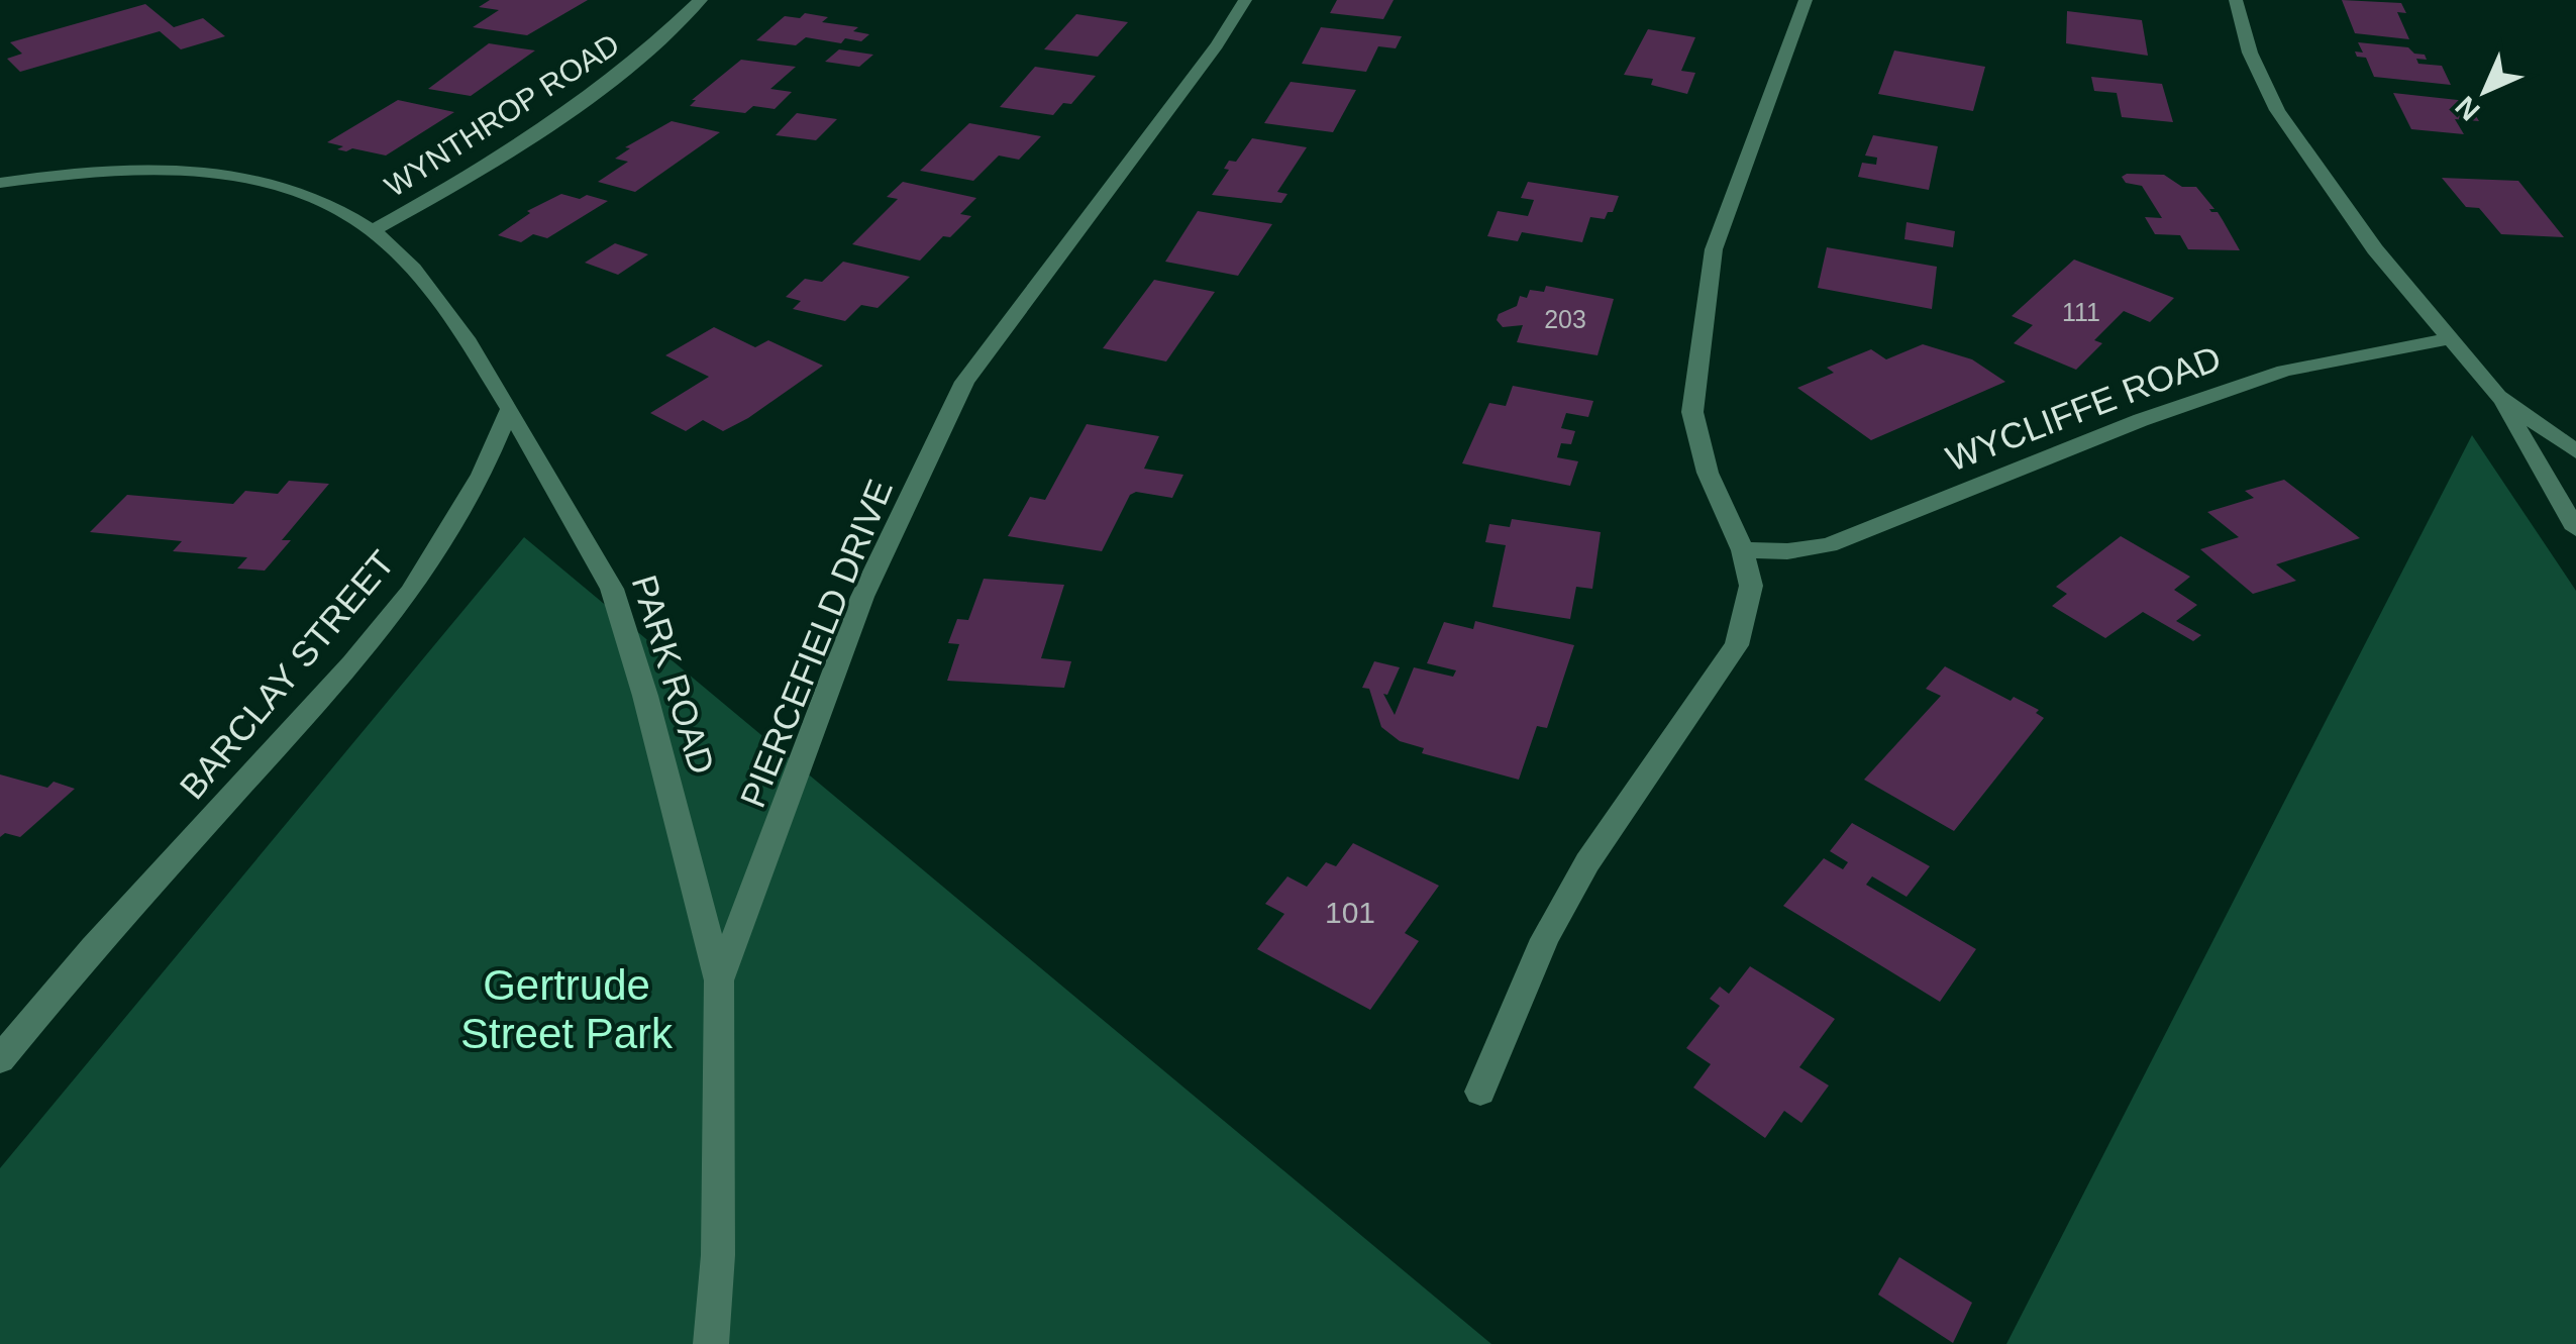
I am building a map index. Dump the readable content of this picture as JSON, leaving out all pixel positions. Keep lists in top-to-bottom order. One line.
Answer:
{"streets":{"street":["WYNTHROP ROAD","WYCLIFFE ROAD","PIERCEFIELD DRIVE","BARCLAY STREET","PARK ROAD"]},"crossings":[["PIERCEFIELD DRIVE","PARK ROAD"],["BARCLAY STREET","PARK ROAD"]],"parks":["Gertrude Street Park"],"house_numbers":["111","203","101"],"north":"bottom left"}
